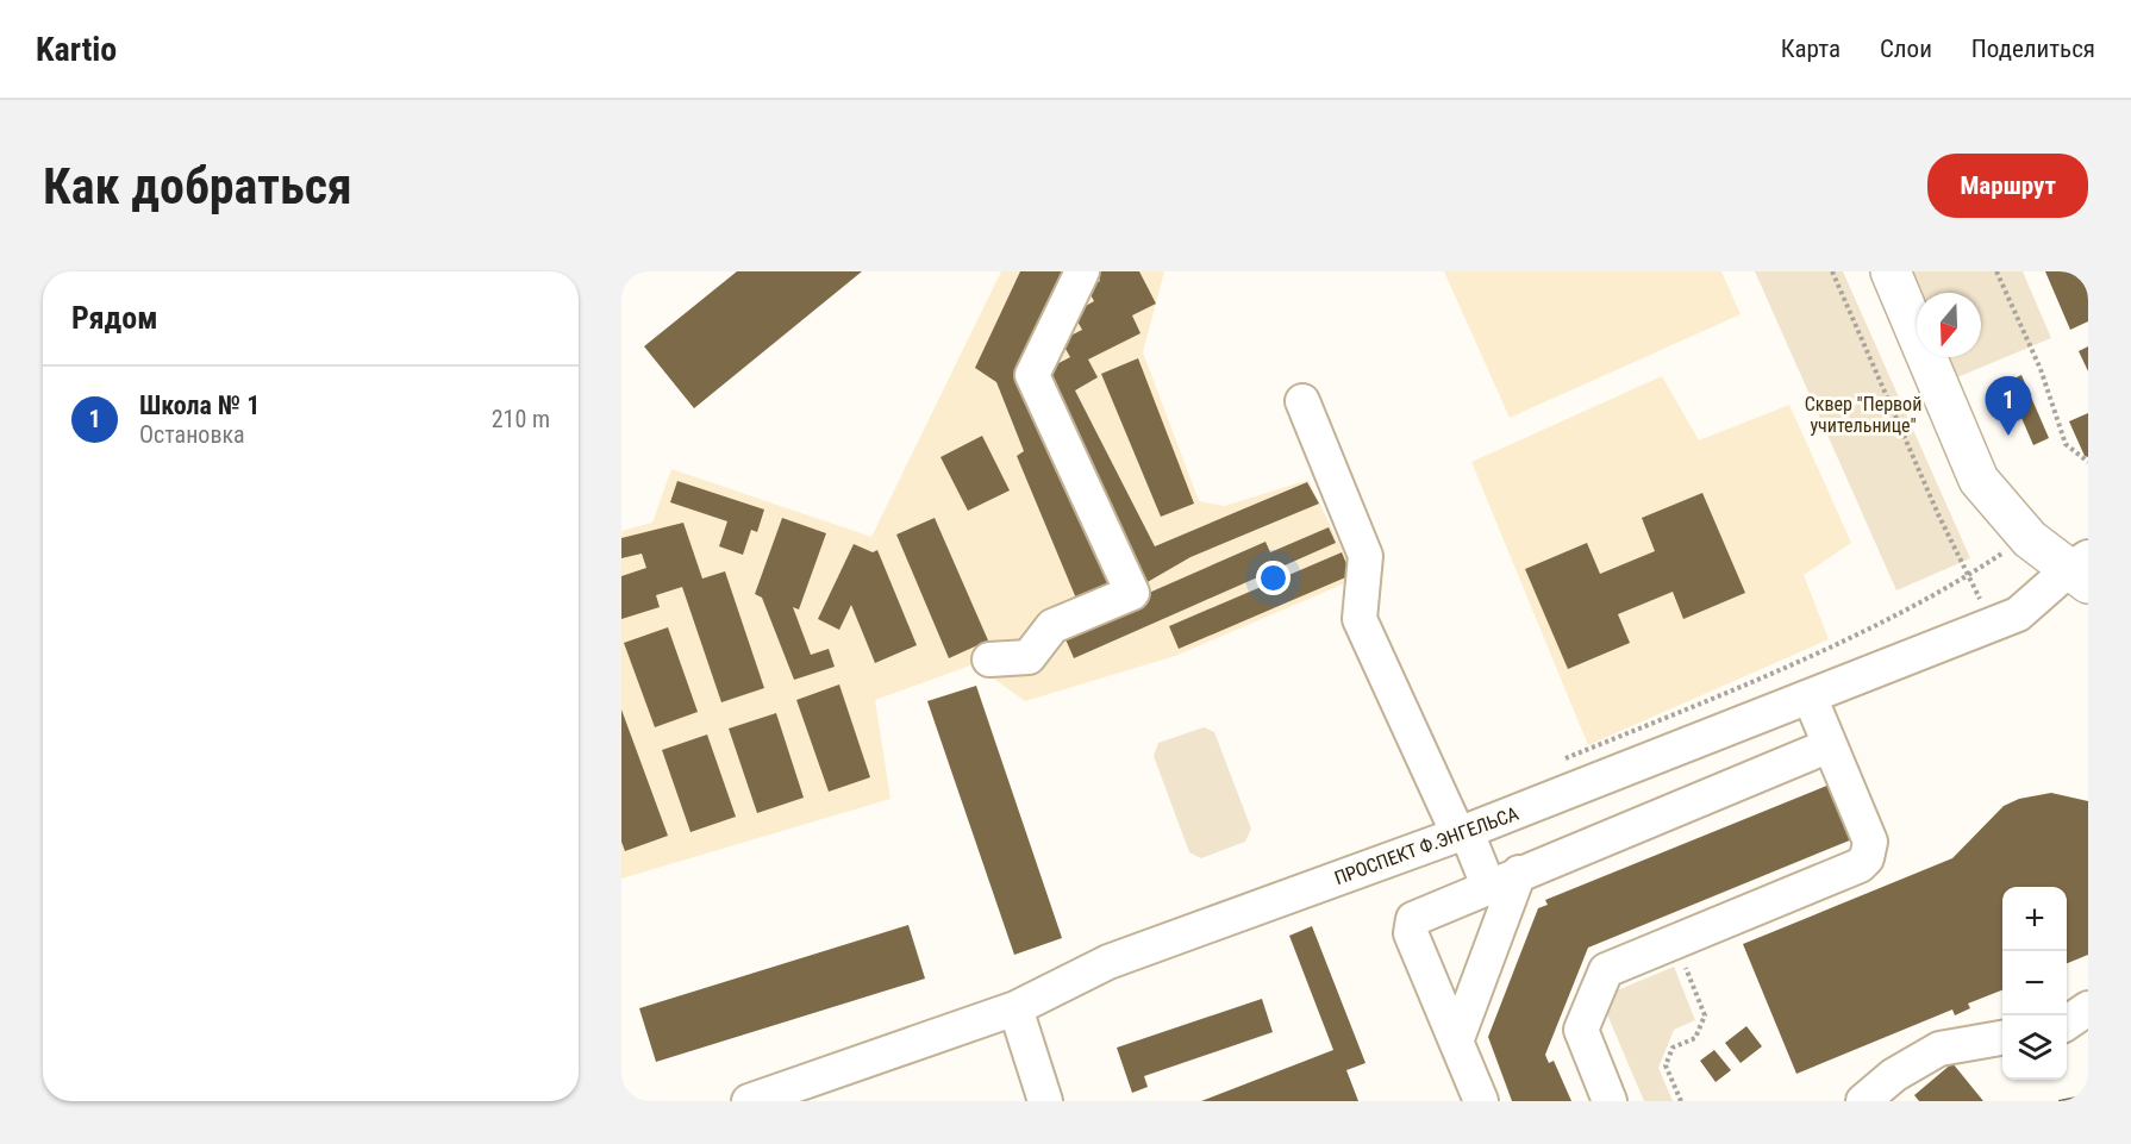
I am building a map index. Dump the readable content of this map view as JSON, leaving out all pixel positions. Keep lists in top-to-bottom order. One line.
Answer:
{"streets":{"street":["ПРОСПЕКТ Ф.ЭНГЕЛЬСА"]},"parks":["Сквер \"Первой учительнице\""],"north":"bottom","page":{"header":"Kartio","nav":["Карта","Слои","Поделиться"],"buttons":"Маршрут","title":"Как добраться","heading":"Рядом","list":[{"mark":"1","name":"Школа № 1","note":"Остановка","value":"210 m"}],"pins":"1","map_buttons":["+","−"]}}
